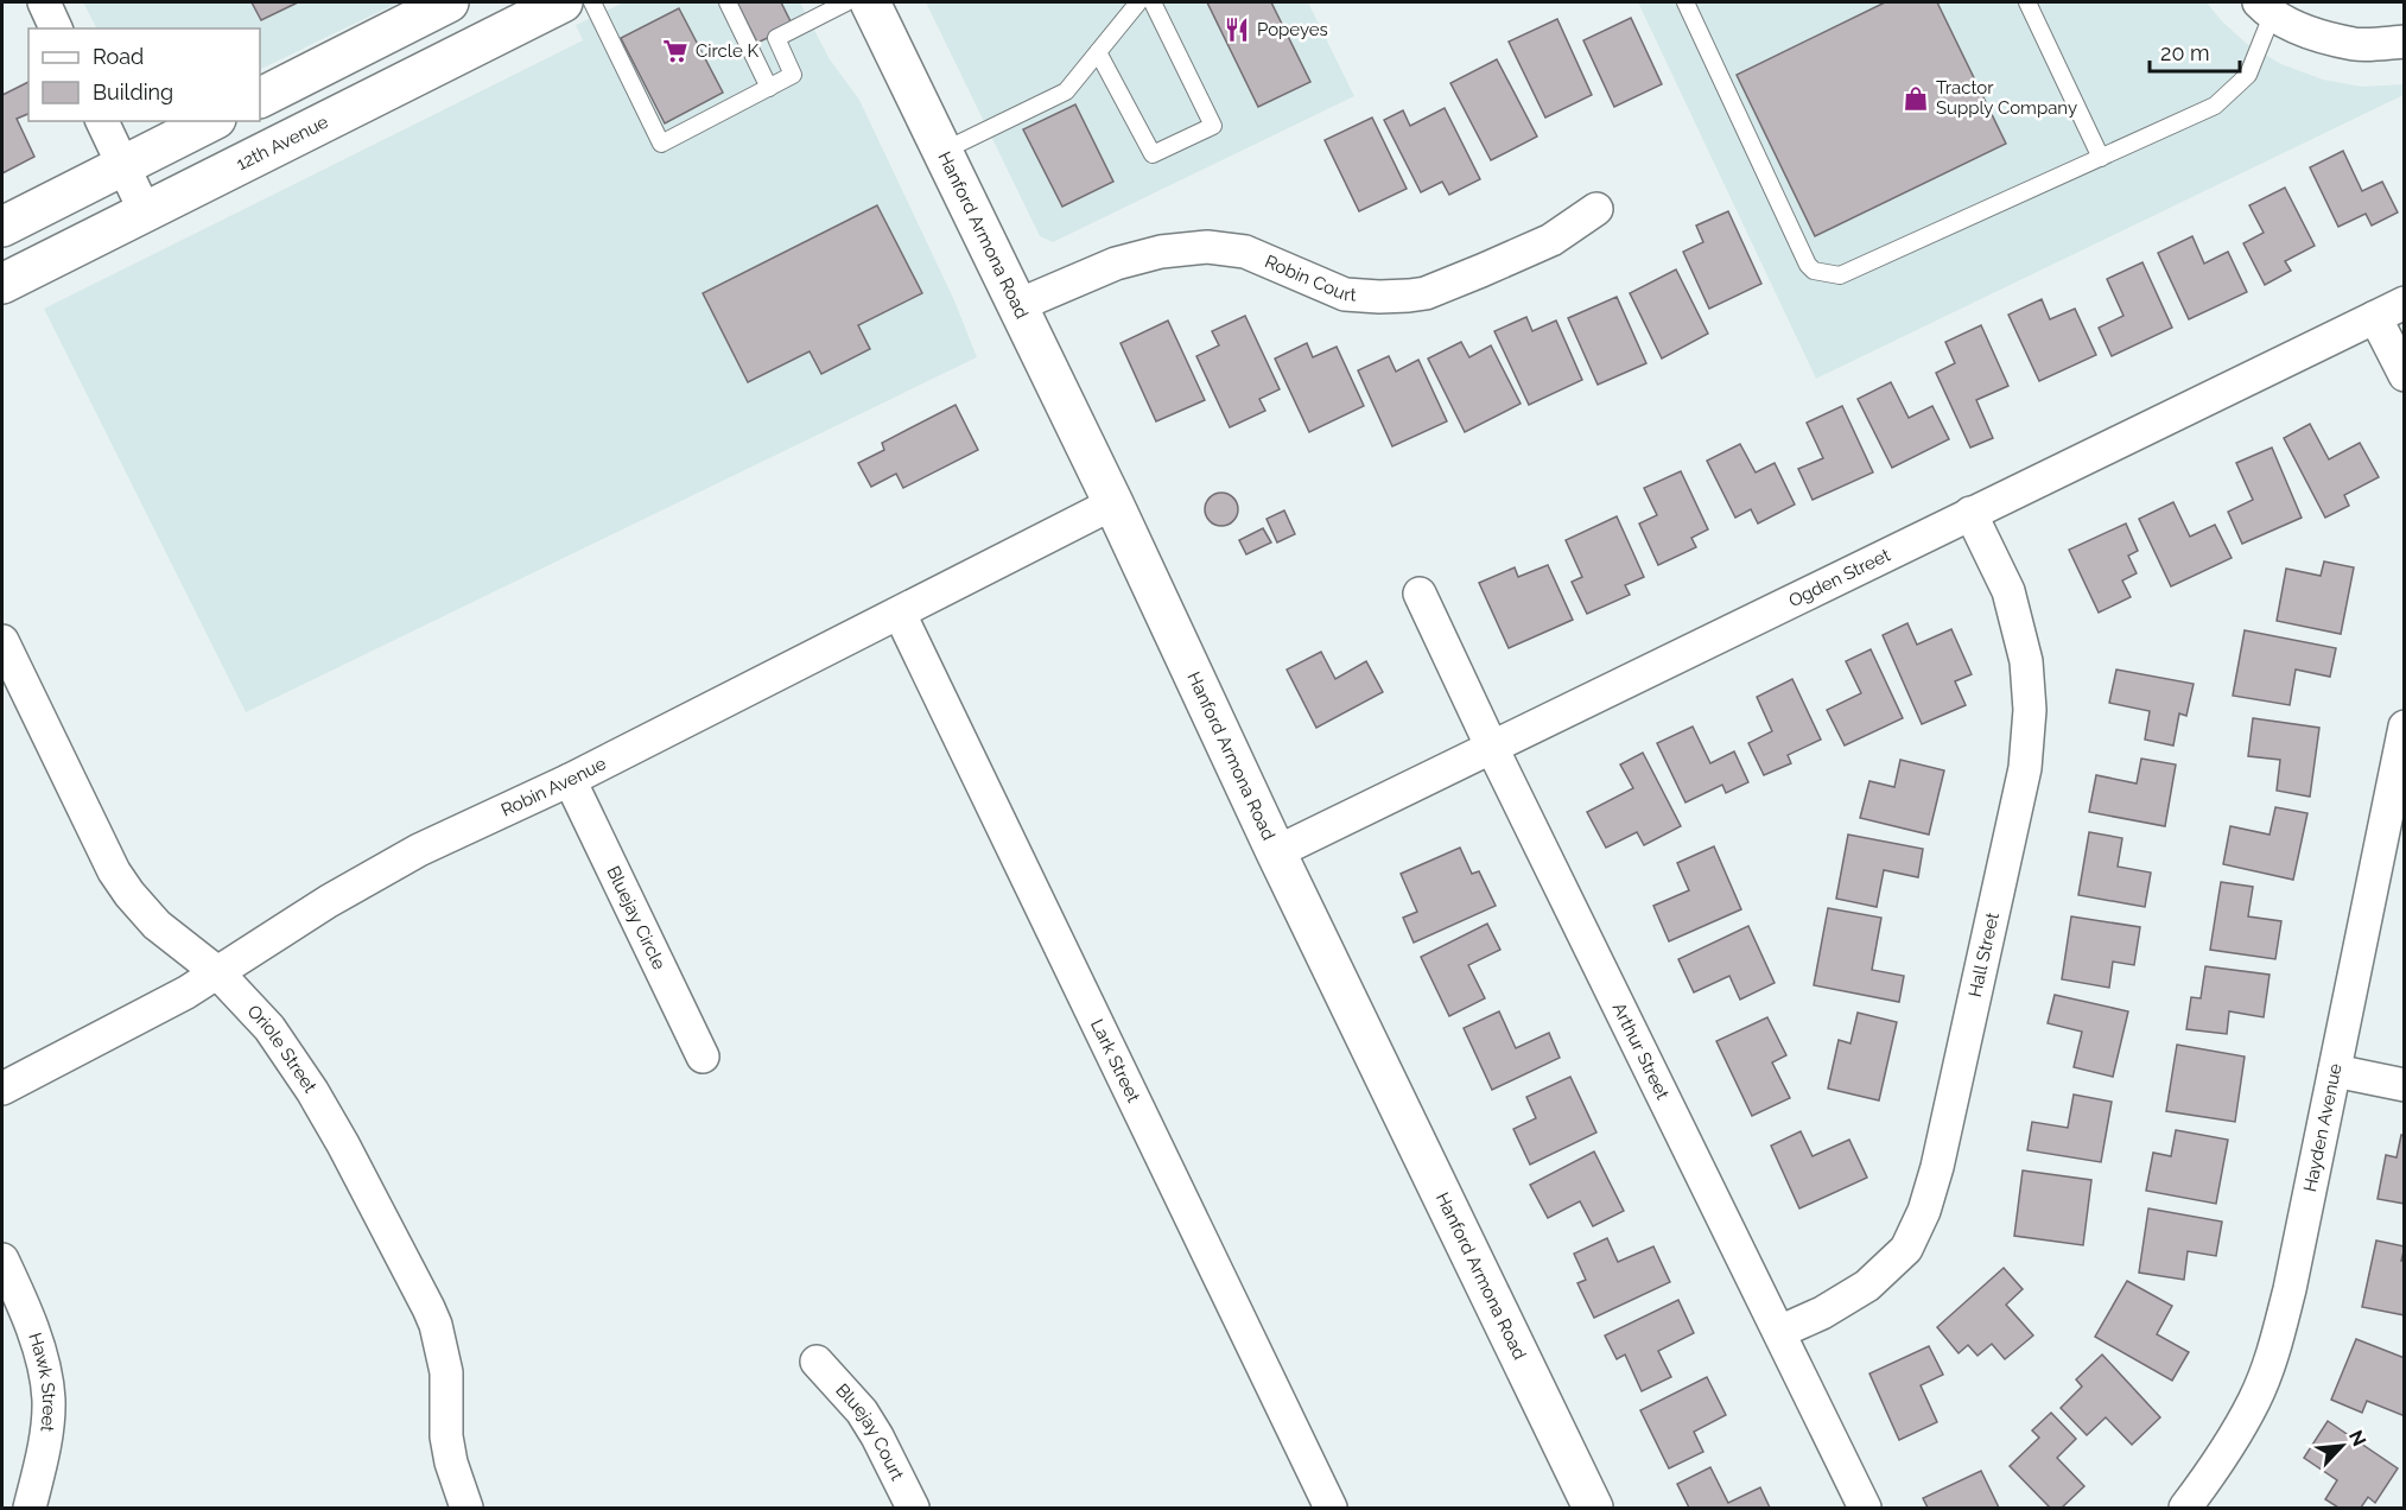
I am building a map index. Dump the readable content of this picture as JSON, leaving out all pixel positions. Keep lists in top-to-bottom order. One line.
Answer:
{"streets":{"main road":["12th Avenue","Hanford Armona Road"],"street":["Robin Court","Ogden Street","Robin Avenue","Bluejay Circle","Hall Street","Oriole Street","Arthur Street","Lark Street","Hayden Avenue","Hawk Street","Bluejay Court"]},"crossings":[["Hanford Armona Road","Robin Court"],["Hanford Armona Road","Ogden Street"],["Hanford Armona Road","Robin Avenue"],["Ogden Street","Hall Street"],["Ogden Street","Arthur Street"],["Robin Avenue","Bluejay Circle"],["Robin Avenue","Oriole Street"],["Robin Avenue","Lark Street"],["Hall Street","Arthur Street"]],"places":{"restaurant":["Popeyes"],"supermarket":["Circle K"],"shop":["Tractor Supply Company"]},"legend":["Road","Building"],"scale_bar":"20 m","north":"top right"}
